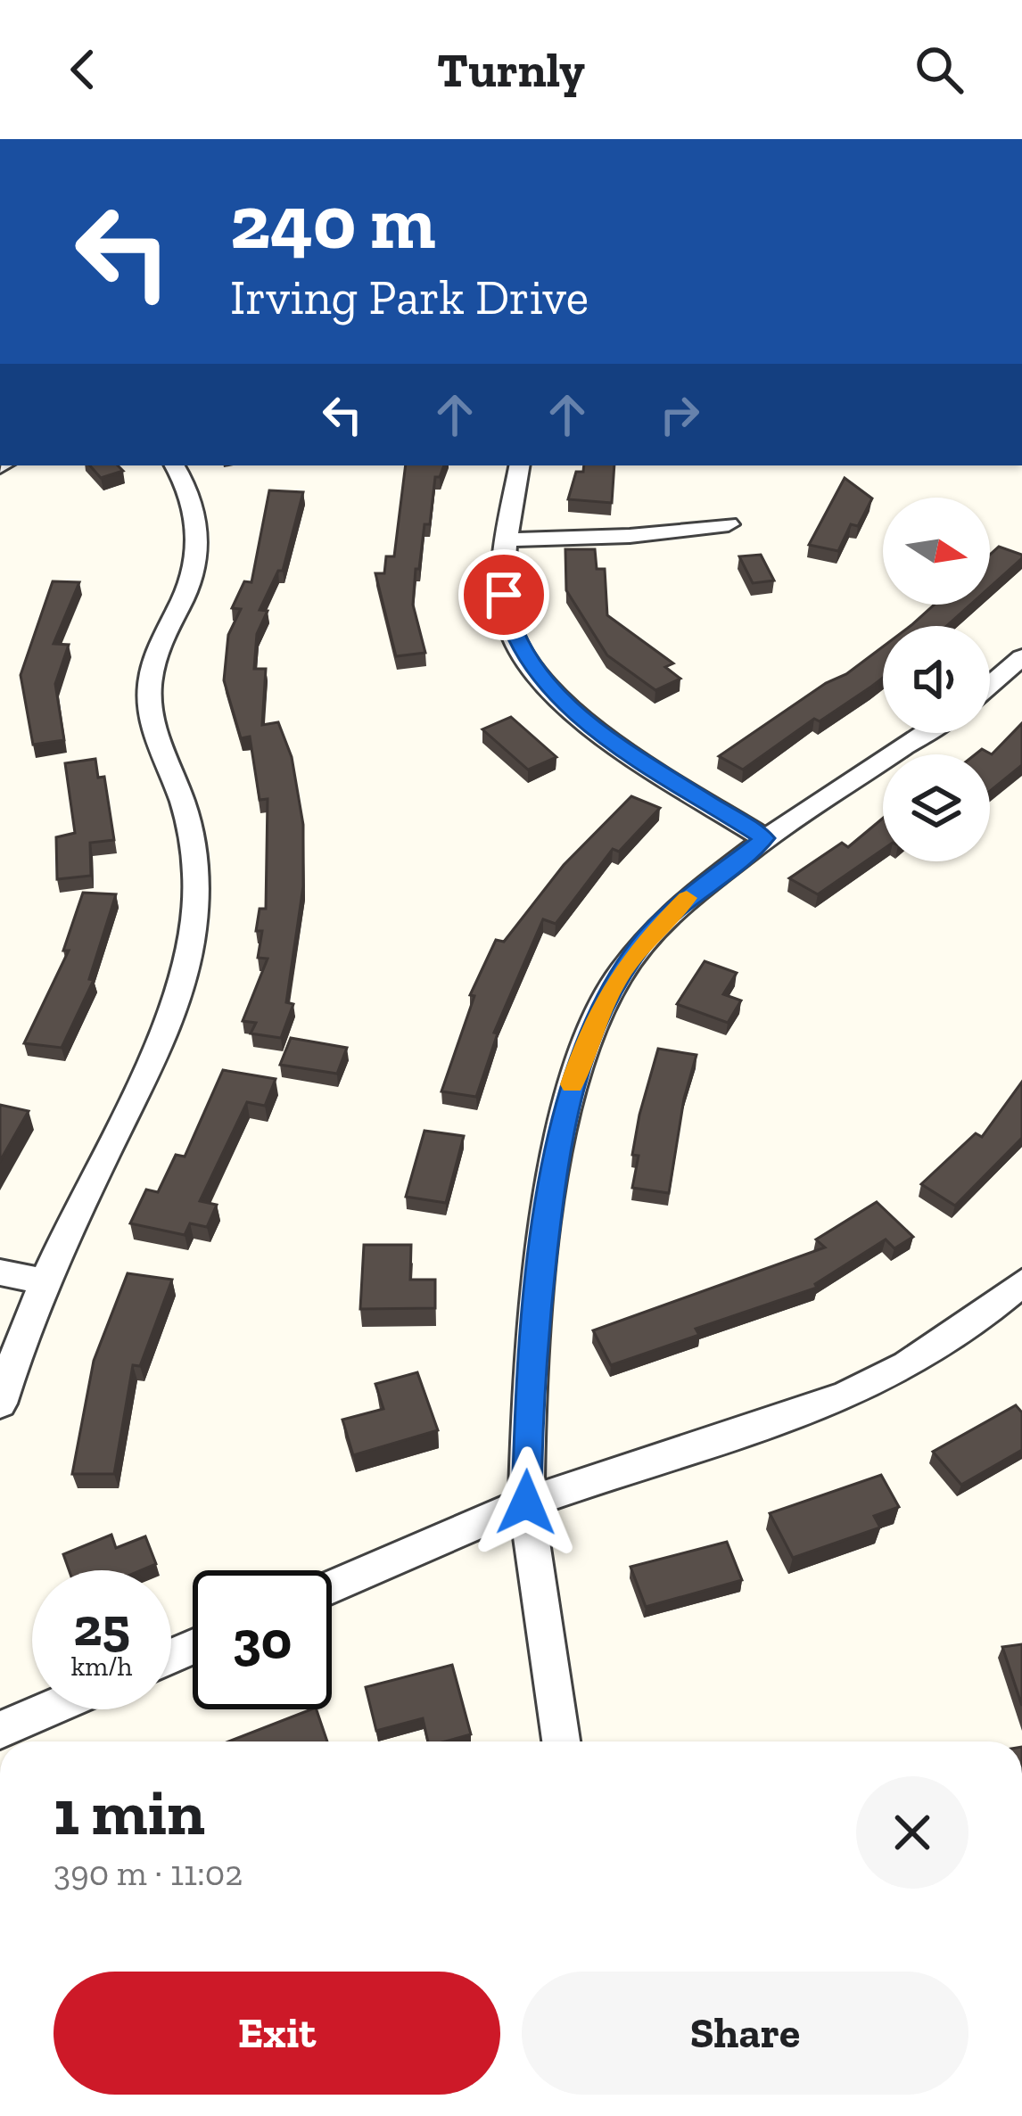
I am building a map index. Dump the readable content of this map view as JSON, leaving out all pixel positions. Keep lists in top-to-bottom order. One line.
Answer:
{"north":"right","page":{"header":"Turnly","turn":["240 m","Irving Park Drive"],"speed":"25 km/h","limit":"30","heading":["1 min","390 m · 11:02"],"buttons":["Exit","Share"]}}
